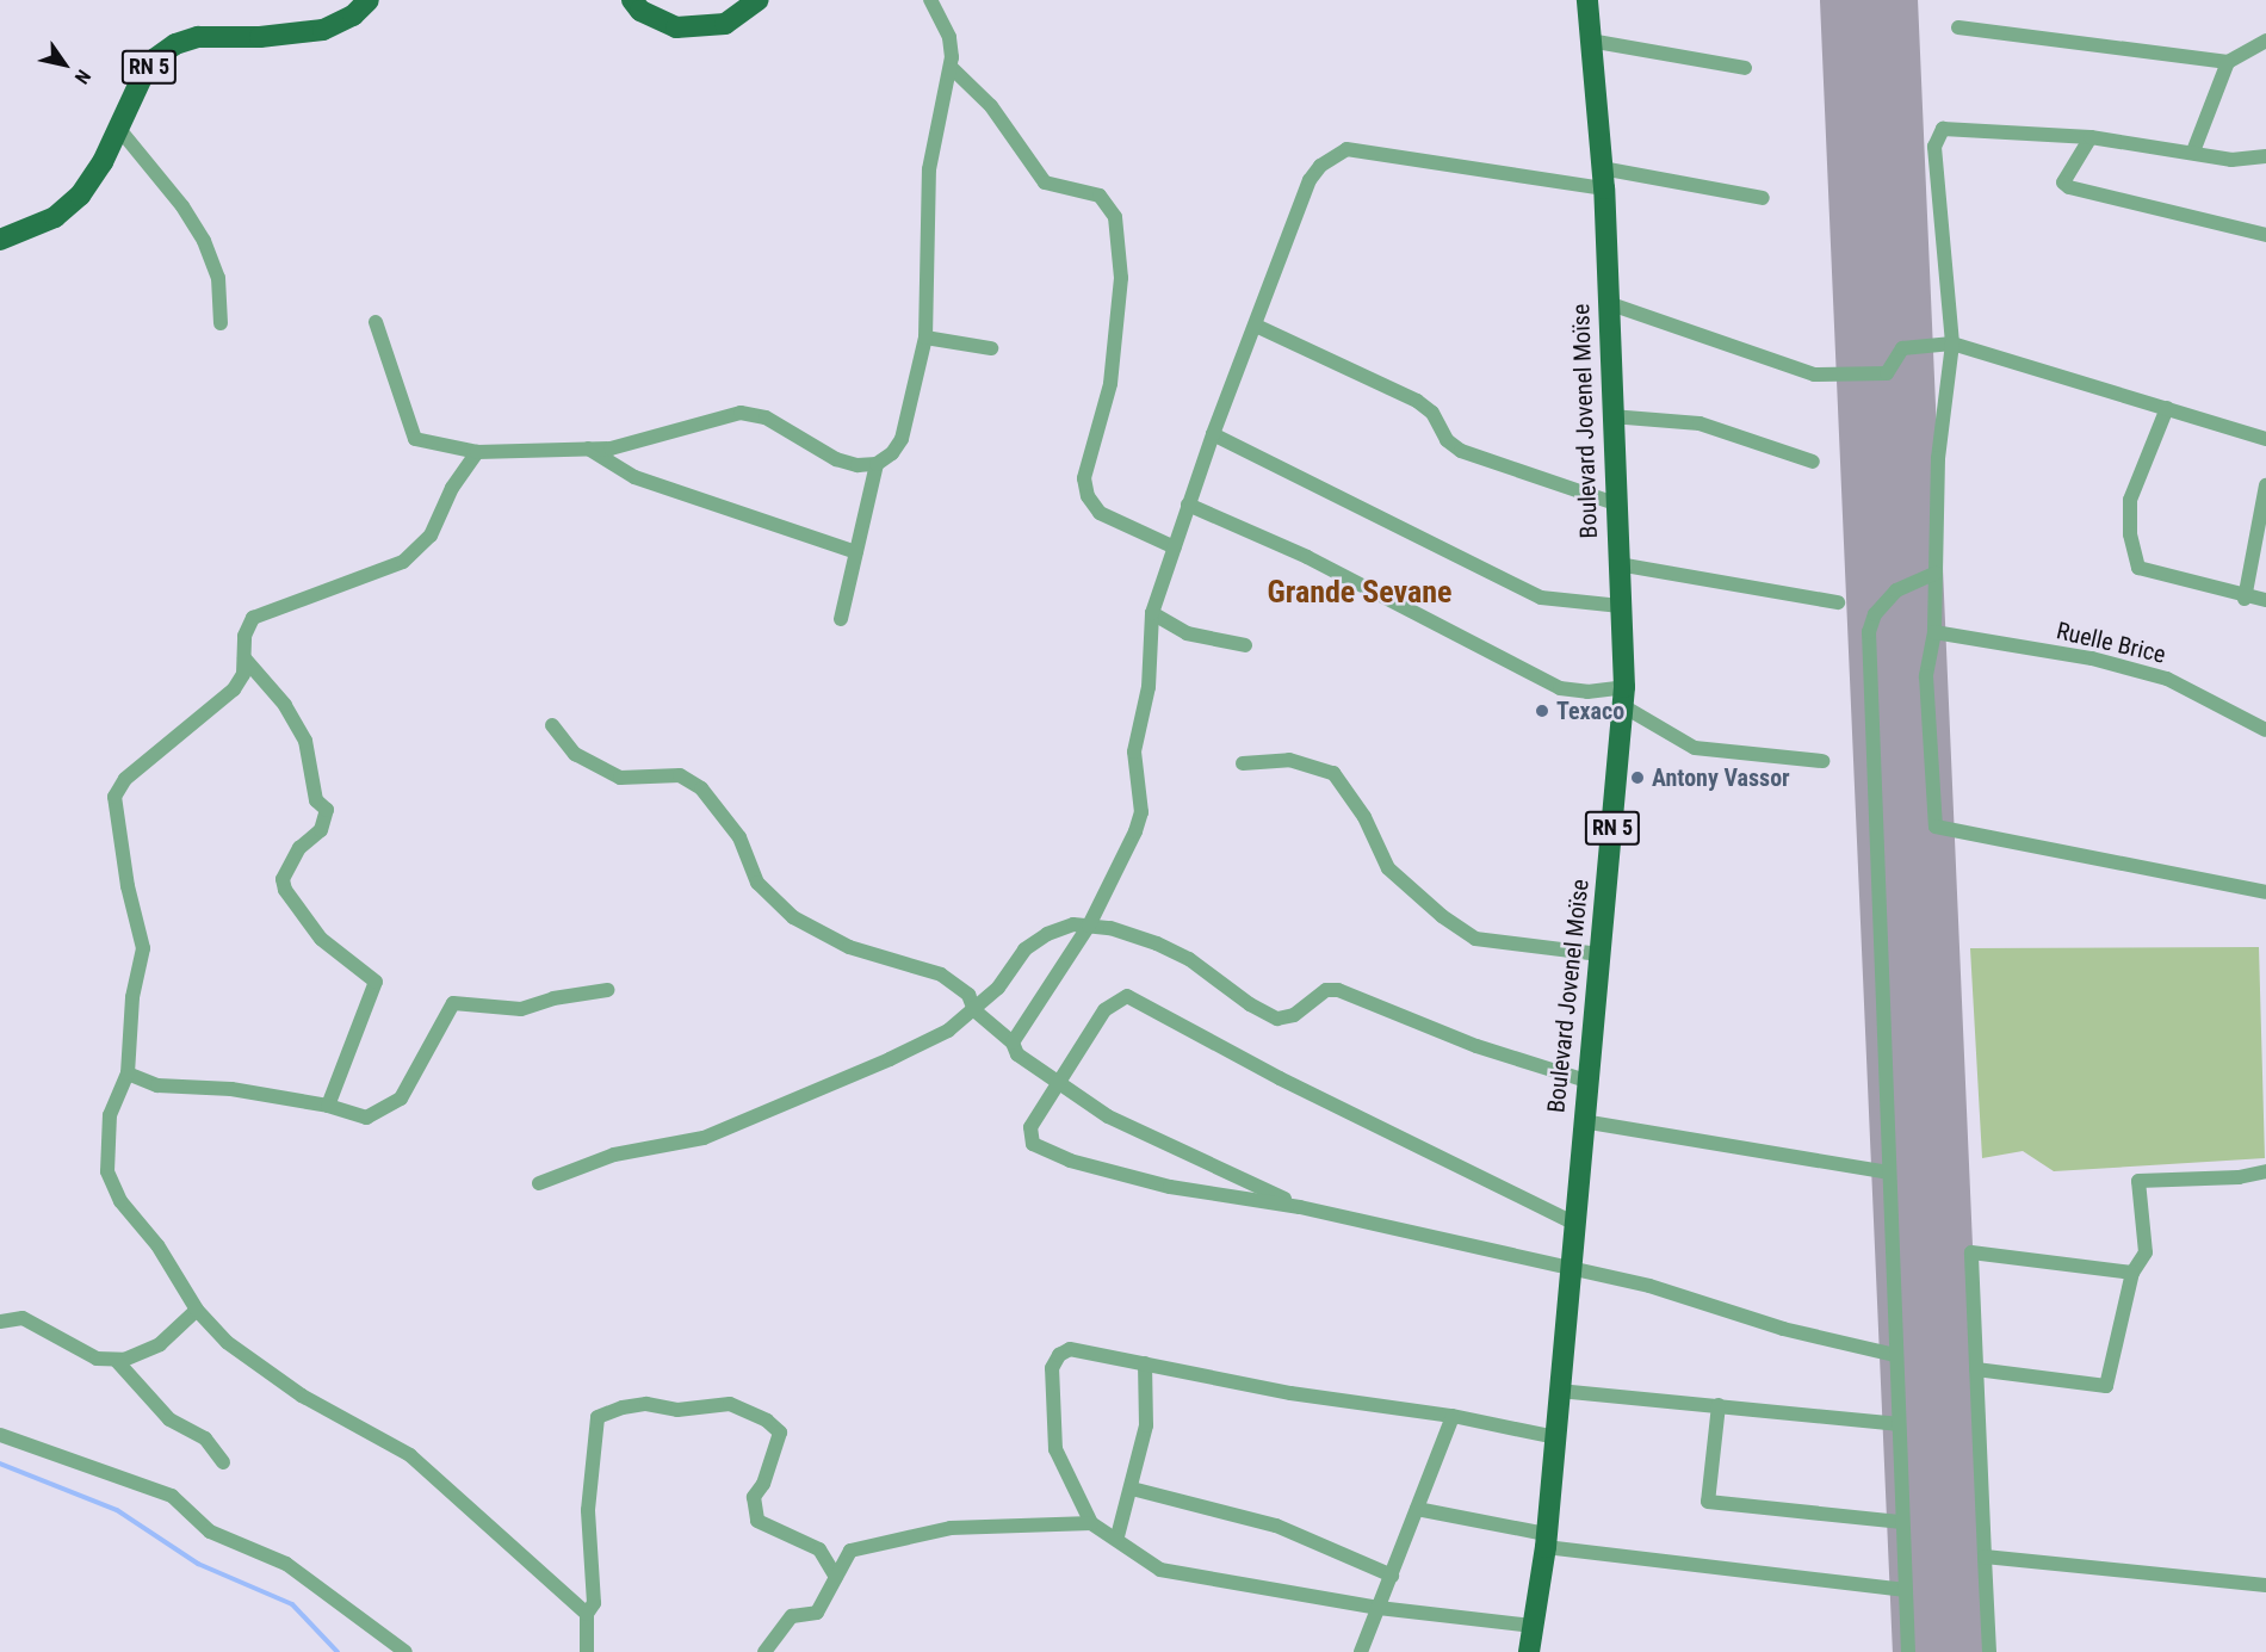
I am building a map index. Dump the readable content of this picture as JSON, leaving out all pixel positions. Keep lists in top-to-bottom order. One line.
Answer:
{"streets":{"main road":["RN 5","Boulevard Jovenel Moïse"],"street":["Ruelle Brice"]},"districts":["Grande Sevane"],"places":["Texaco","Antony Vassor"],"north":"bottom right"}
